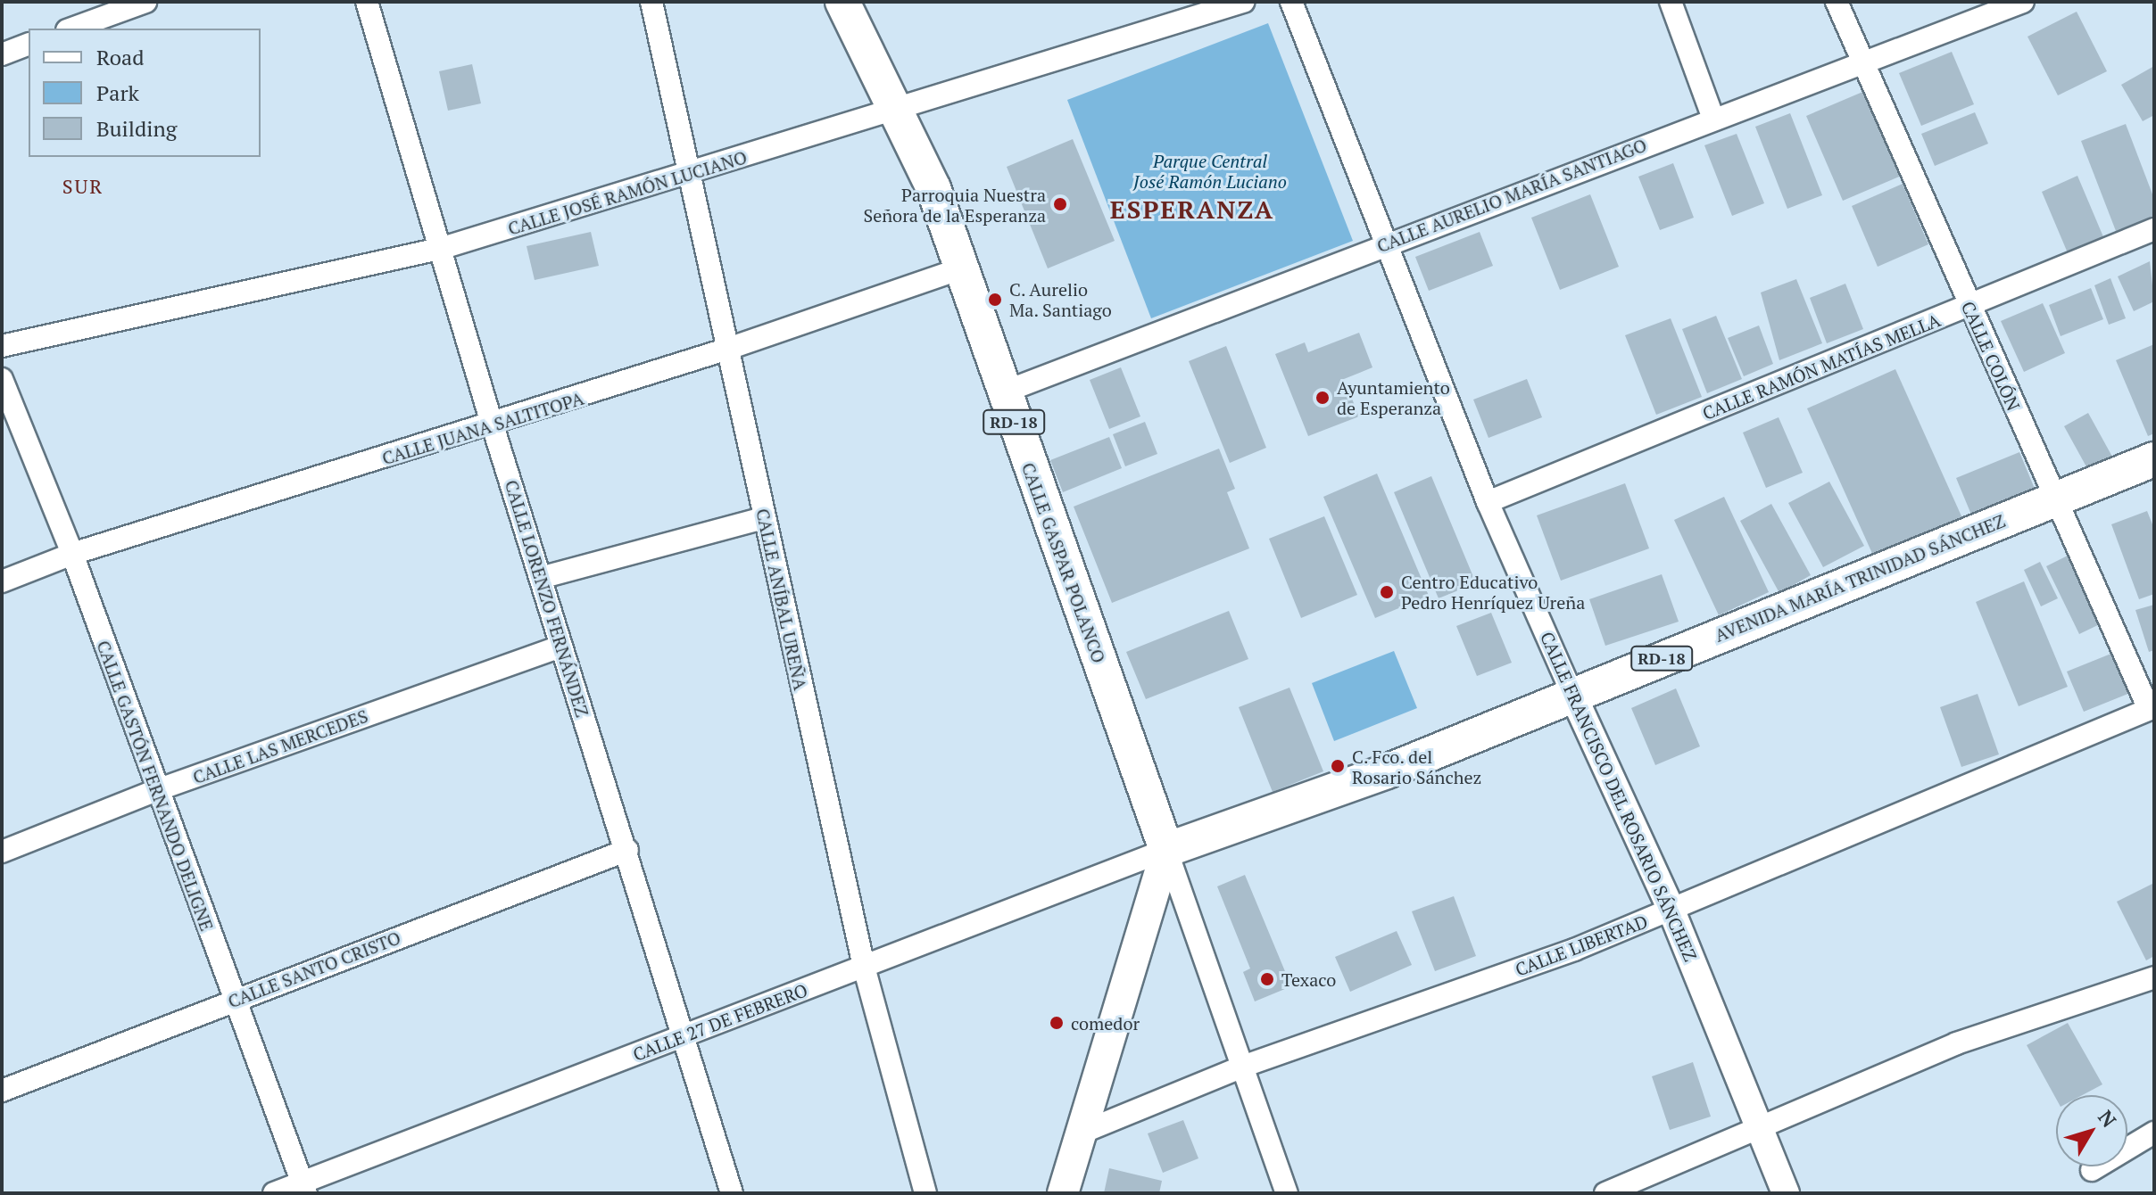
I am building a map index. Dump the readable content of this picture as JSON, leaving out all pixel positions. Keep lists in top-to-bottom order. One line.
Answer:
{"streets":{"main road":["RD-18","CALLE GASPAR POLANCO","AVENIDA MARÍA TRINIDAD SÁNCHEZ"],"street":["CALLE JOSÉ RAMÓN LUCIANO","CALLE AURELIO MARÍA SANTIAGO","CALLE COLÓN","CALLE RAMÓN MATÍAS MELLA","CALLE JUANA SALTITOPA","CALLE LORENZO FERNÁNDEZ","CALLE ANÍBAL UREÑA","CALLE LAS MERCEDES","CALLE GASTÓN FERNANDO DELIGNE","CALLE FRANCISCO DEL ROSARIO SÁNCHEZ","CALLE LIBERTAD","CALLE SANTO CRISTO","CALLE 27 DE FEBRERO"]},"crossings":[["CALLE JOSÉ RAMÓN LUCIANO","CALLE GASPAR POLANCO"],["CALLE JOSÉ RAMÓN LUCIANO","CALLE LORENZO FERNÁNDEZ"],["CALLE JOSÉ RAMÓN LUCIANO","CALLE ANÍBAL UREÑA"],["CALLE AURELIO MARÍA SANTIAGO","CALLE COLÓN"],["CALLE AURELIO MARÍA SANTIAGO","CALLE GASPAR POLANCO"],["CALLE AURELIO MARÍA SANTIAGO","CALLE FRANCISCO DEL ROSARIO SÁNCHEZ"],["CALLE COLÓN","CALLE RAMÓN MATÍAS MELLA"],["CALLE COLÓN","AVENIDA MARÍA TRINIDAD SÁNCHEZ"],["CALLE COLÓN","CALLE LIBERTAD"],["CALLE RAMÓN MATÍAS MELLA","CALLE FRANCISCO DEL ROSARIO SÁNCHEZ"],["CALLE JUANA SALTITOPA","CALLE GASPAR POLANCO"],["CALLE JUANA SALTITOPA","CALLE LORENZO FERNÁNDEZ"],["CALLE JUANA SALTITOPA","CALLE ANÍBAL UREÑA"],["CALLE JUANA SALTITOPA","CALLE GASTÓN FERNANDO DELIGNE"],["CALLE GASPAR POLANCO","AVENIDA MARÍA TRINIDAD SÁNCHEZ"],["CALLE GASPAR POLANCO","CALLE 27 DE FEBRERO"],["AVENIDA MARÍA TRINIDAD SÁNCHEZ","CALLE FRANCISCO DEL ROSARIO SÁNCHEZ"],["AVENIDA MARÍA TRINIDAD SÁNCHEZ","CALLE 27 DE FEBRERO"],["CALLE LORENZO FERNÁNDEZ","CALLE LAS MERCEDES"],["CALLE LORENZO FERNÁNDEZ","CALLE SANTO CRISTO"],["CALLE LORENZO FERNÁNDEZ","CALLE 27 DE FEBRERO"],["CALLE ANÍBAL UREÑA","CALLE 27 DE FEBRERO"],["CALLE LAS MERCEDES","CALLE GASTÓN FERNANDO DELIGNE"],["CALLE GASTÓN FERNANDO DELIGNE","CALLE SANTO CRISTO"],["CALLE GASTÓN FERNANDO DELIGNE","CALLE 27 DE FEBRERO"],["CALLE FRANCISCO DEL ROSARIO SÁNCHEZ","CALLE LIBERTAD"]],"districts":["SUR","ESPERANZA"],"parks":["Parque Central José Ramón Luciano"],"places":["Parroquia Nuestra Señora de la Esperanza","C. Aurelio Ma. Santiago","Ayuntamiento de Esperanza","Centro Educativo Pedro Henríquez Ureña","C. Fco. del Rosario Sánchez","Texaco","comedor"],"legend":["Road","Park","Building"],"north":"top right"}
